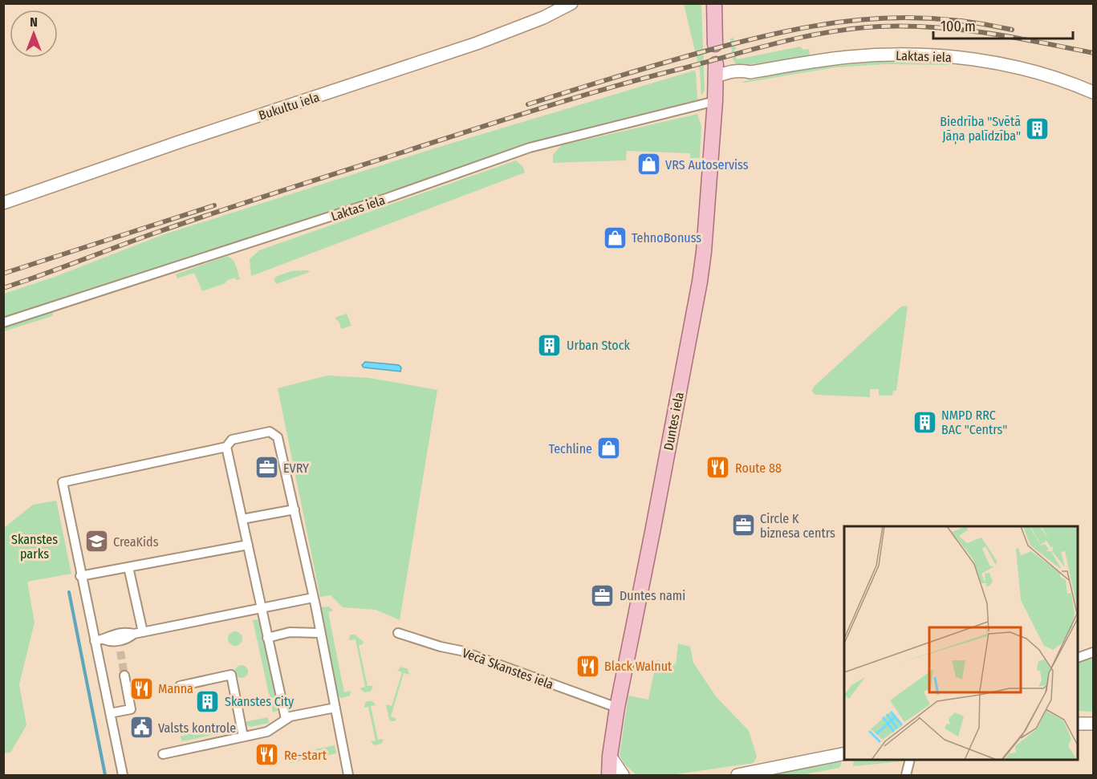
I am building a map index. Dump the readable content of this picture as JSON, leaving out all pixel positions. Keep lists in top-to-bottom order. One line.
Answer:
{"streets":{"main road":["Duntes iela"],"street":["Laktas iela","Bukultu iela","Vecā Skanstes iela"]},"crossings":[["Laktas iela","Duntes iela"],["Duntes iela","Vecā Skanstes iela"]],"parks":["Skanstes parks"],"places":{"building":["Biedrība \"Svētā Jāņa palīdzība\"","Urban Stock","NMPD RRC BAC \"Centrs\"","Skanstes City"],"shop":["VRS Autoserviss","TehnoBonuss","Techline"],"office":["EVRY","Circle K biznesa centrs","Duntes nami"],"restaurant":["Route 88","Black Walnut","Manna","Re-start"],"school or university":["CreaKids"],"public building":["Valsts kontrole"]},"scale_bar":"100 m","north":"top"}
